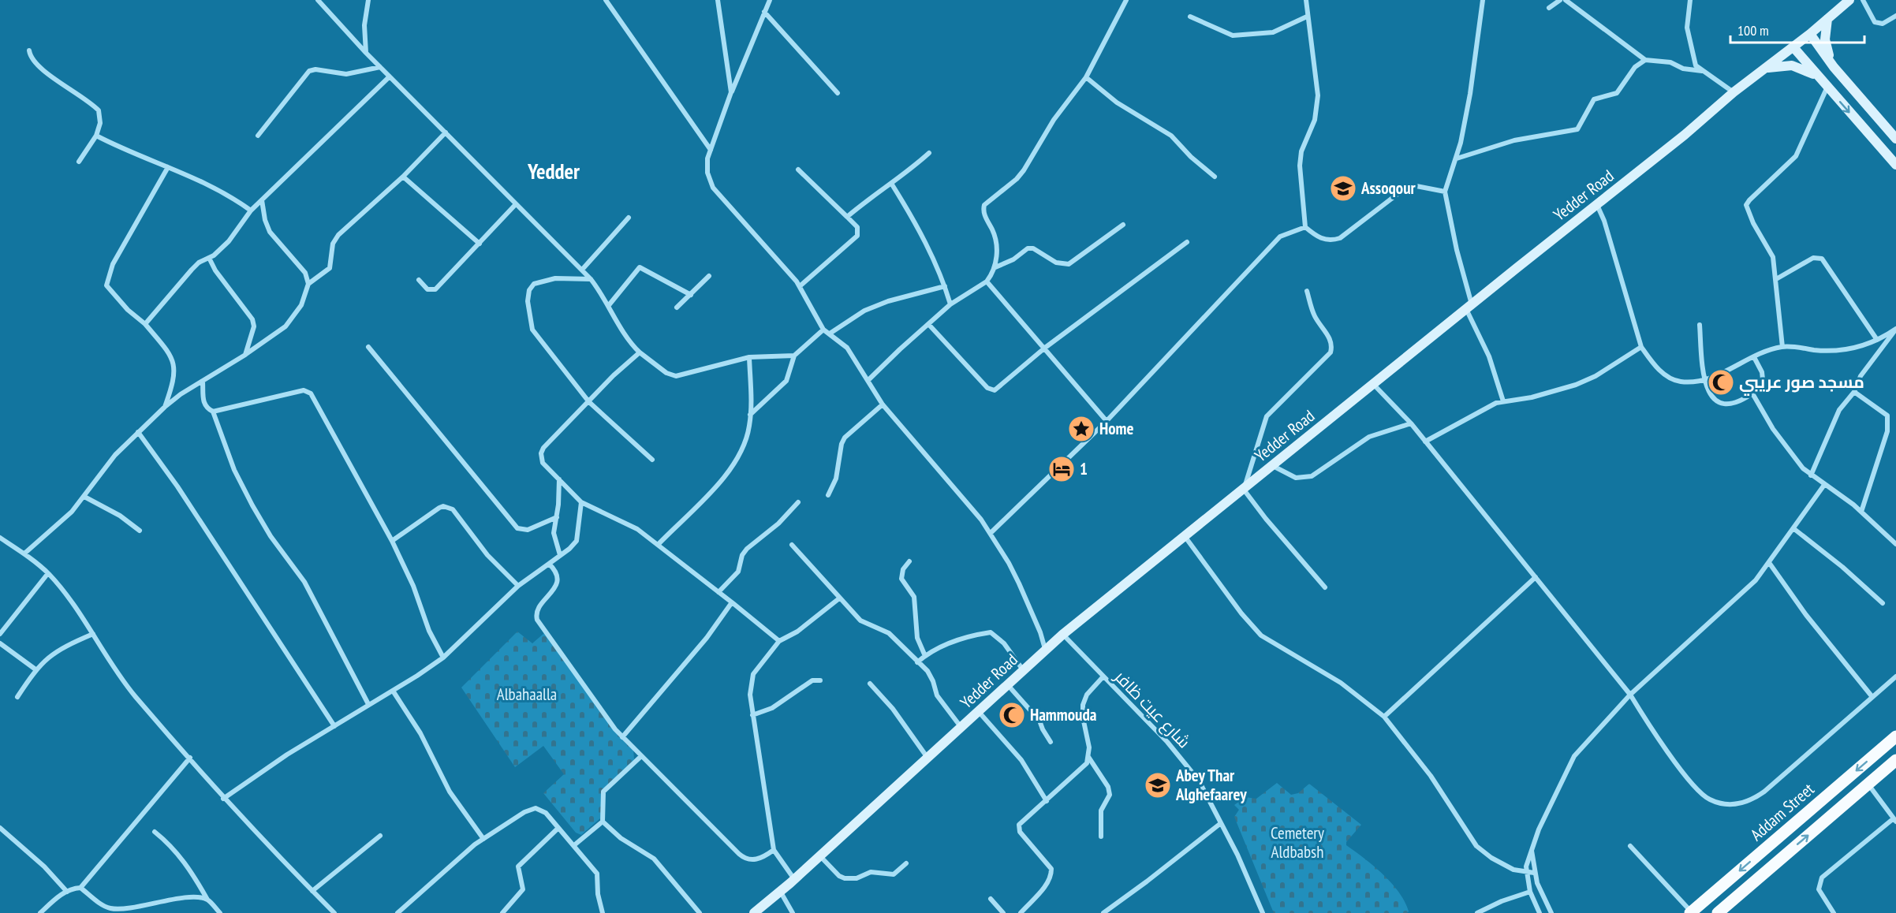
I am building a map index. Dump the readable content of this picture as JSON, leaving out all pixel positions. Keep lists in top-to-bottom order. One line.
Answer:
{"streets":{"main road":["Addam Street"],"street":["Yedder Road","شارع عيت ظافر"]},"crossings":[["Yedder Road","شارع عيت ظافر"]],"districts":["Yedder"],"parks":["Albahaalla","Cemetery Aldbabsh"],"places":{"school or university":["Assoqour","Abey Thar Alghefaarey"],"mosque":["مسجد صور عريبي","Hammouda"],"place":["Home"],"hotel":["1"]},"scale_bar":"100 m"}
